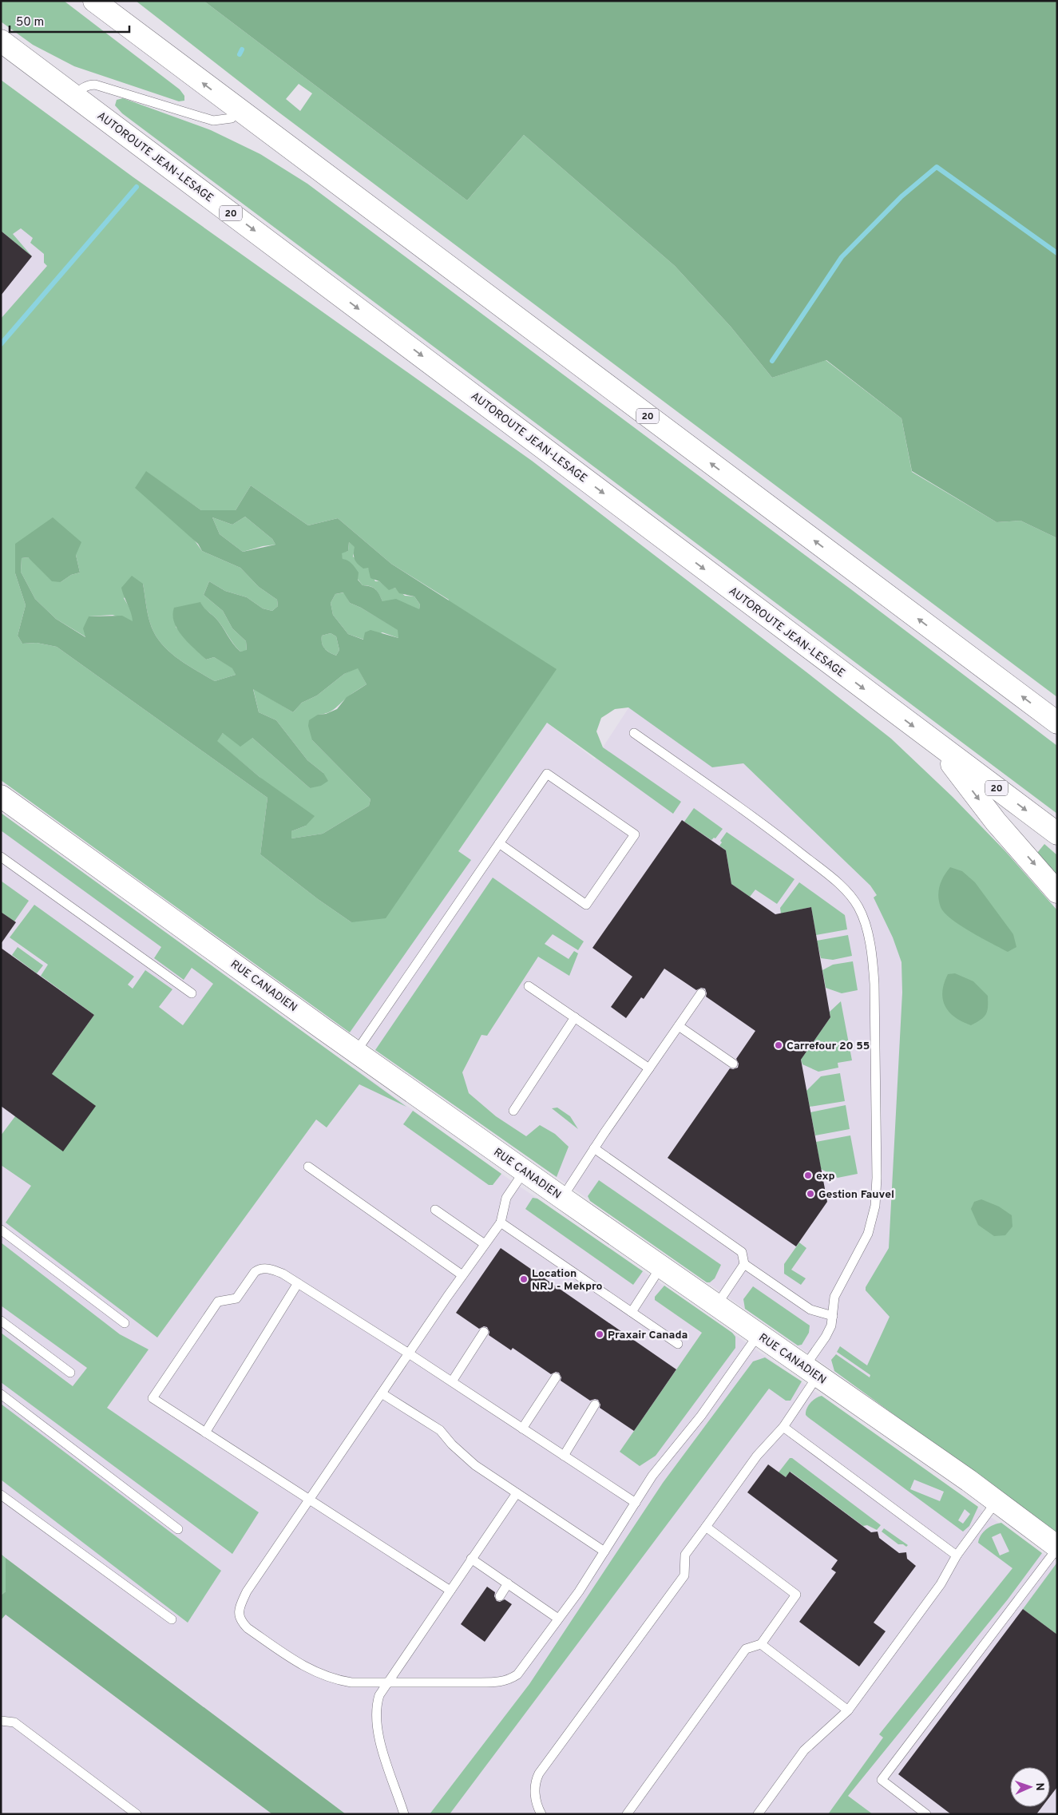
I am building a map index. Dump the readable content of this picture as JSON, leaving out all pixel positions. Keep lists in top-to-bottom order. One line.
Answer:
{"streets":{"main road":["AUTOROUTE JEAN-LESAGE","20","RUE CANADIEN"]},"places":["Carrefour 20 55","exp","Gestion Fauvel","Location NRJ - Mekpro","Praxair Canada"],"scale_bar":"50 m","north":"right"}
